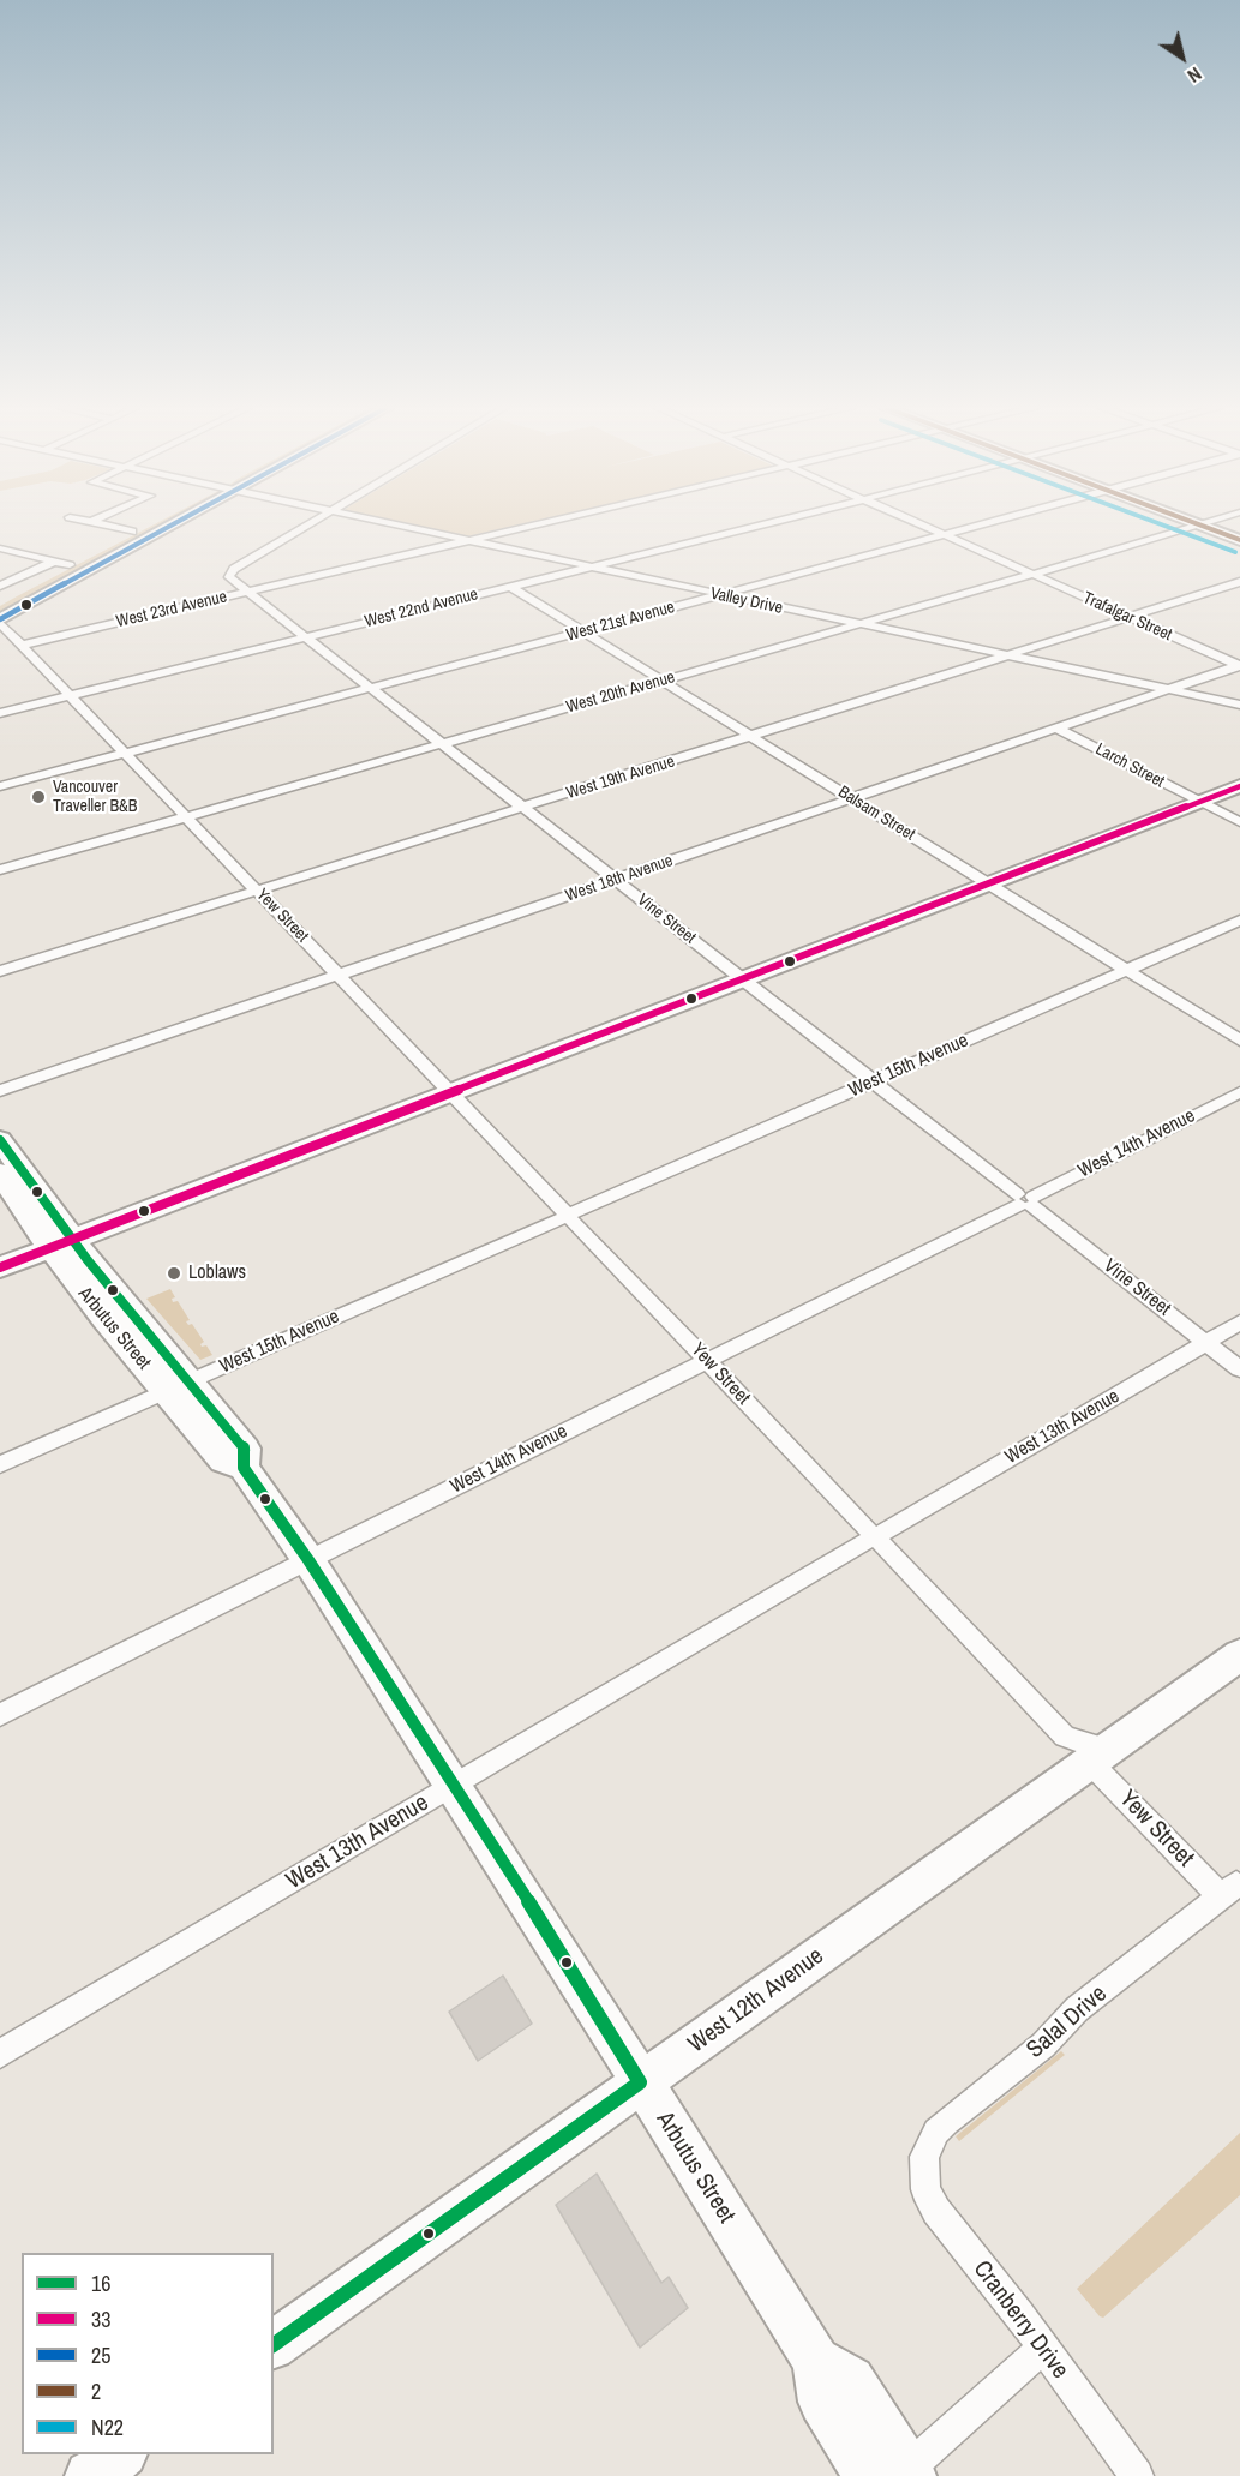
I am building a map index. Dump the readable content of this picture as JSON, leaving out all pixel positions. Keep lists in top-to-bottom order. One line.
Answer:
{"streets":{"main road":["Arbutus Street","West 12th Avenue"],"street":["Valley Drive","West 22nd Avenue","West 23rd Avenue","Trafalgar Street","West 21st Avenue","West 20th Avenue","Larch Street","West 19th Avenue","Balsam Street","West 18th Avenue","Yew Street","Vine Street","West 15th Avenue","West 14th Avenue","West 13th Avenue","Salal Drive","Cranberry Drive"]},"crossings":[["Valley Drive","West 22nd Avenue"],["Valley Drive","West 23rd Avenue"],["Valley Drive","West 21st Avenue"],["Valley Drive","West 20th Avenue"],["Valley Drive","West 19th Avenue"],["Valley Drive","West 18th Avenue"],["West 22nd Avenue","Balsam Street"],["West 22nd Avenue","Yew Street"],["West 22nd Avenue","Vine Street"],["West 23rd Avenue","Yew Street"],["West 23rd Avenue","Vine Street"],["Trafalgar Street","West 21st Avenue"],["Trafalgar Street","West 20th Avenue"],["Trafalgar Street","West 19th Avenue"],["Trafalgar Street","West 18th Avenue"],["West 21st Avenue","Balsam Street"],["West 21st Avenue","Yew Street"],["West 21st Avenue","Vine Street"],["West 20th Avenue","Balsam Street"],["West 20th Avenue","Yew Street"],["West 20th Avenue","Vine Street"],["Larch Street","West 18th Avenue"],["West 19th Avenue","Balsam Street"],["West 19th Avenue","Yew Street"],["West 19th Avenue","Vine Street"],["Balsam Street","West 18th Avenue"],["Balsam Street","West 15th Avenue"],["West 18th Avenue","Yew Street"],["West 18th Avenue","Vine Street"],["Yew Street","West 15th Avenue"],["Yew Street","West 14th Avenue"],["Yew Street","West 13th Avenue"],["Yew Street","West 12th Avenue"],["Yew Street","Salal Drive"],["Vine Street","West 15th Avenue"],["Vine Street","West 14th Avenue"],["Vine Street","West 13th Avenue"],["West 15th Avenue","Arbutus Street"],["West 14th Avenue","Arbutus Street"],["Arbutus Street","West 13th Avenue"],["Arbutus Street","West 12th Avenue"],["Salal Drive","Cranberry Drive"]],"places":["Vancouver Traveller B&B","Loblaws"],"lines":["transit line 25","transit line 2","transit line N22","transit line 33","transit line 16"],"legend":["16","33","25","2","N22"],"north":"bottom right"}
